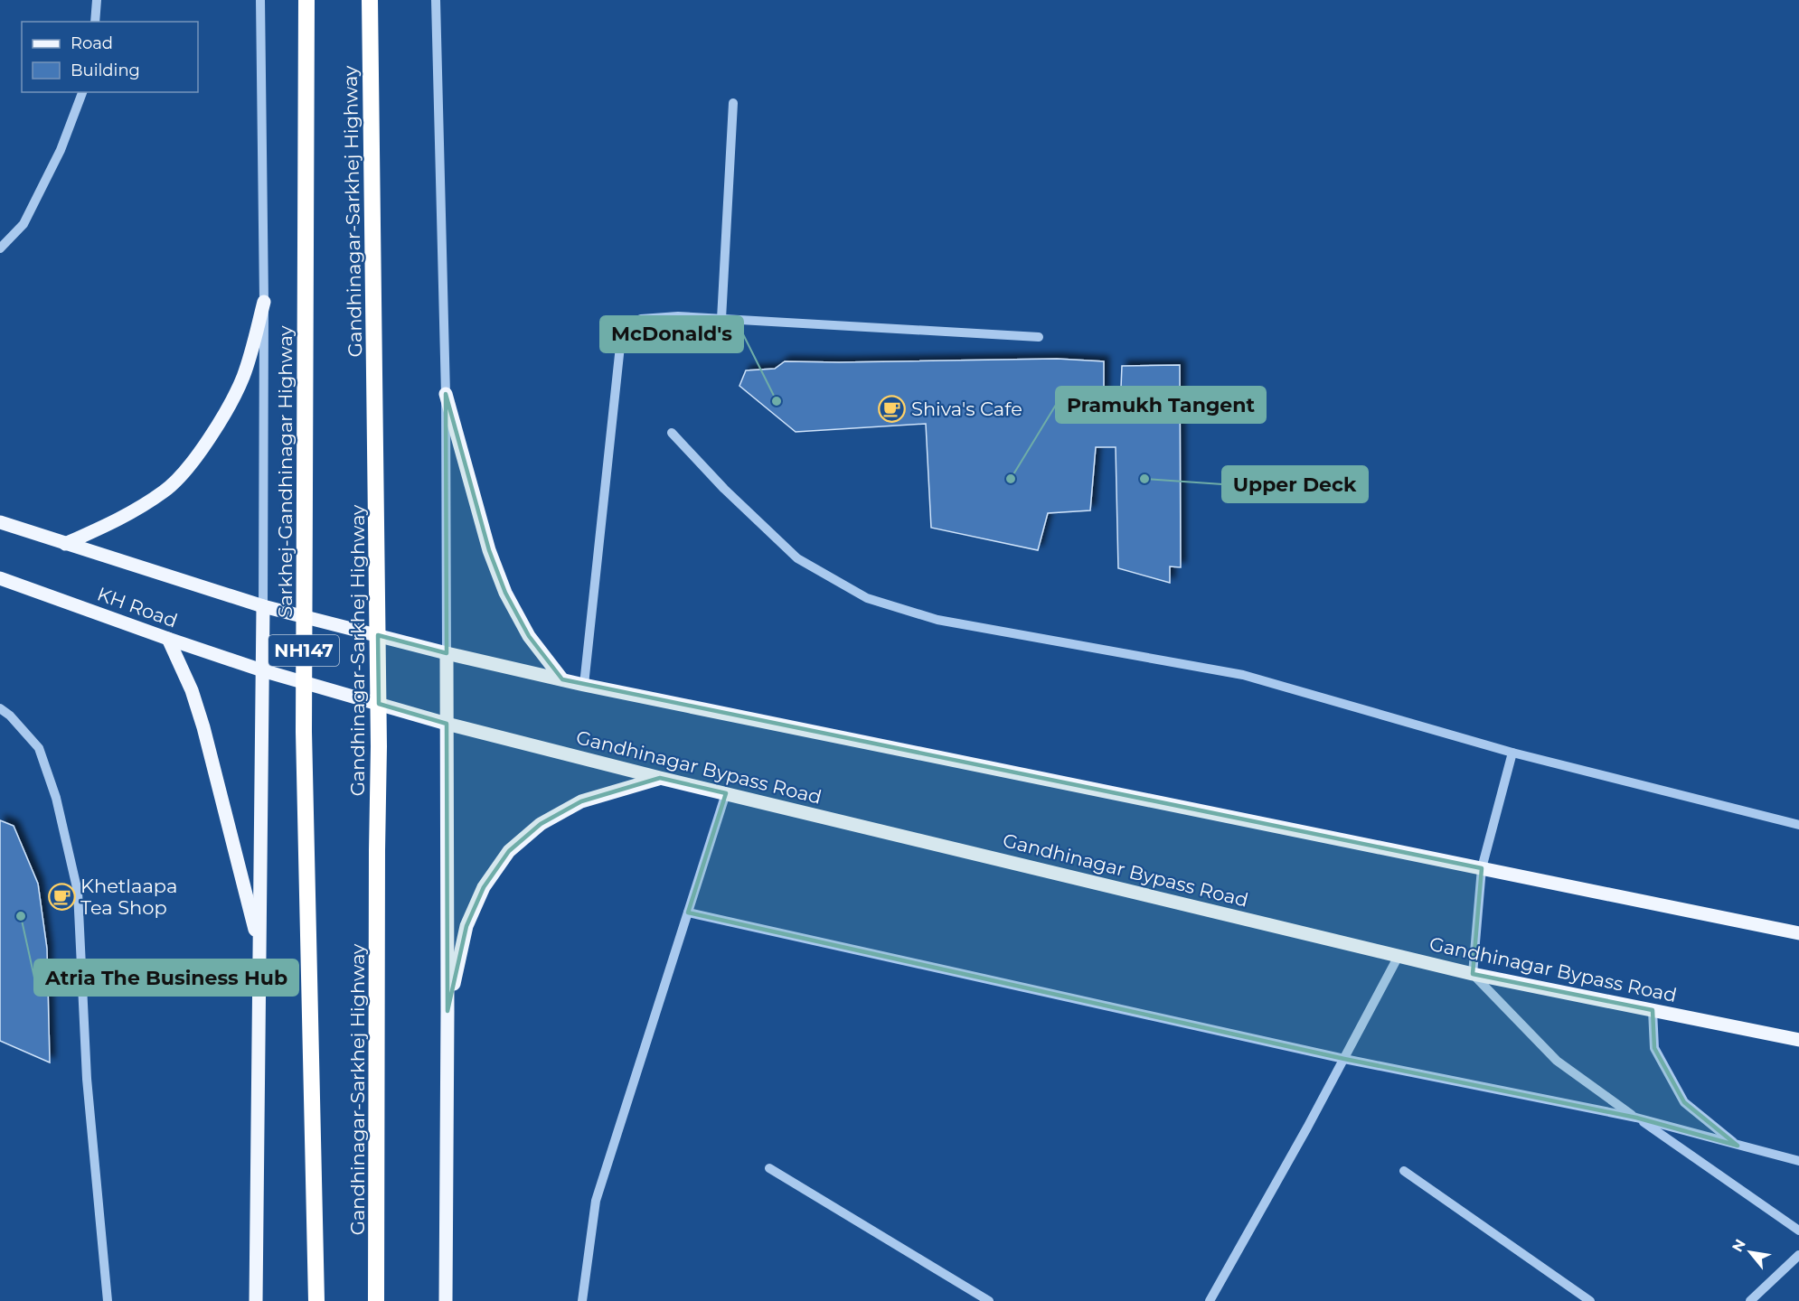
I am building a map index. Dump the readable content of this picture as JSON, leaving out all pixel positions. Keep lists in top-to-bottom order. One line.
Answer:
{"streets":{"highway":["Gandhinagar-Sarkhej Highway","Sarkhej-Gandhinagar Highway","NH147"],"main road":["KH Road","Gandhinagar Bypass Road"]},"crossings":[["KH Road","Gandhinagar Bypass Road"]],"places":{"other":["McDonald's","Pramukh Tangent","Upper Deck","Atria The Business Hub"],"cafe":["Shiva's Cafe","Khetlaapa Tea Shop"]},"legend":["Road","Building"],"north":"top left"}
